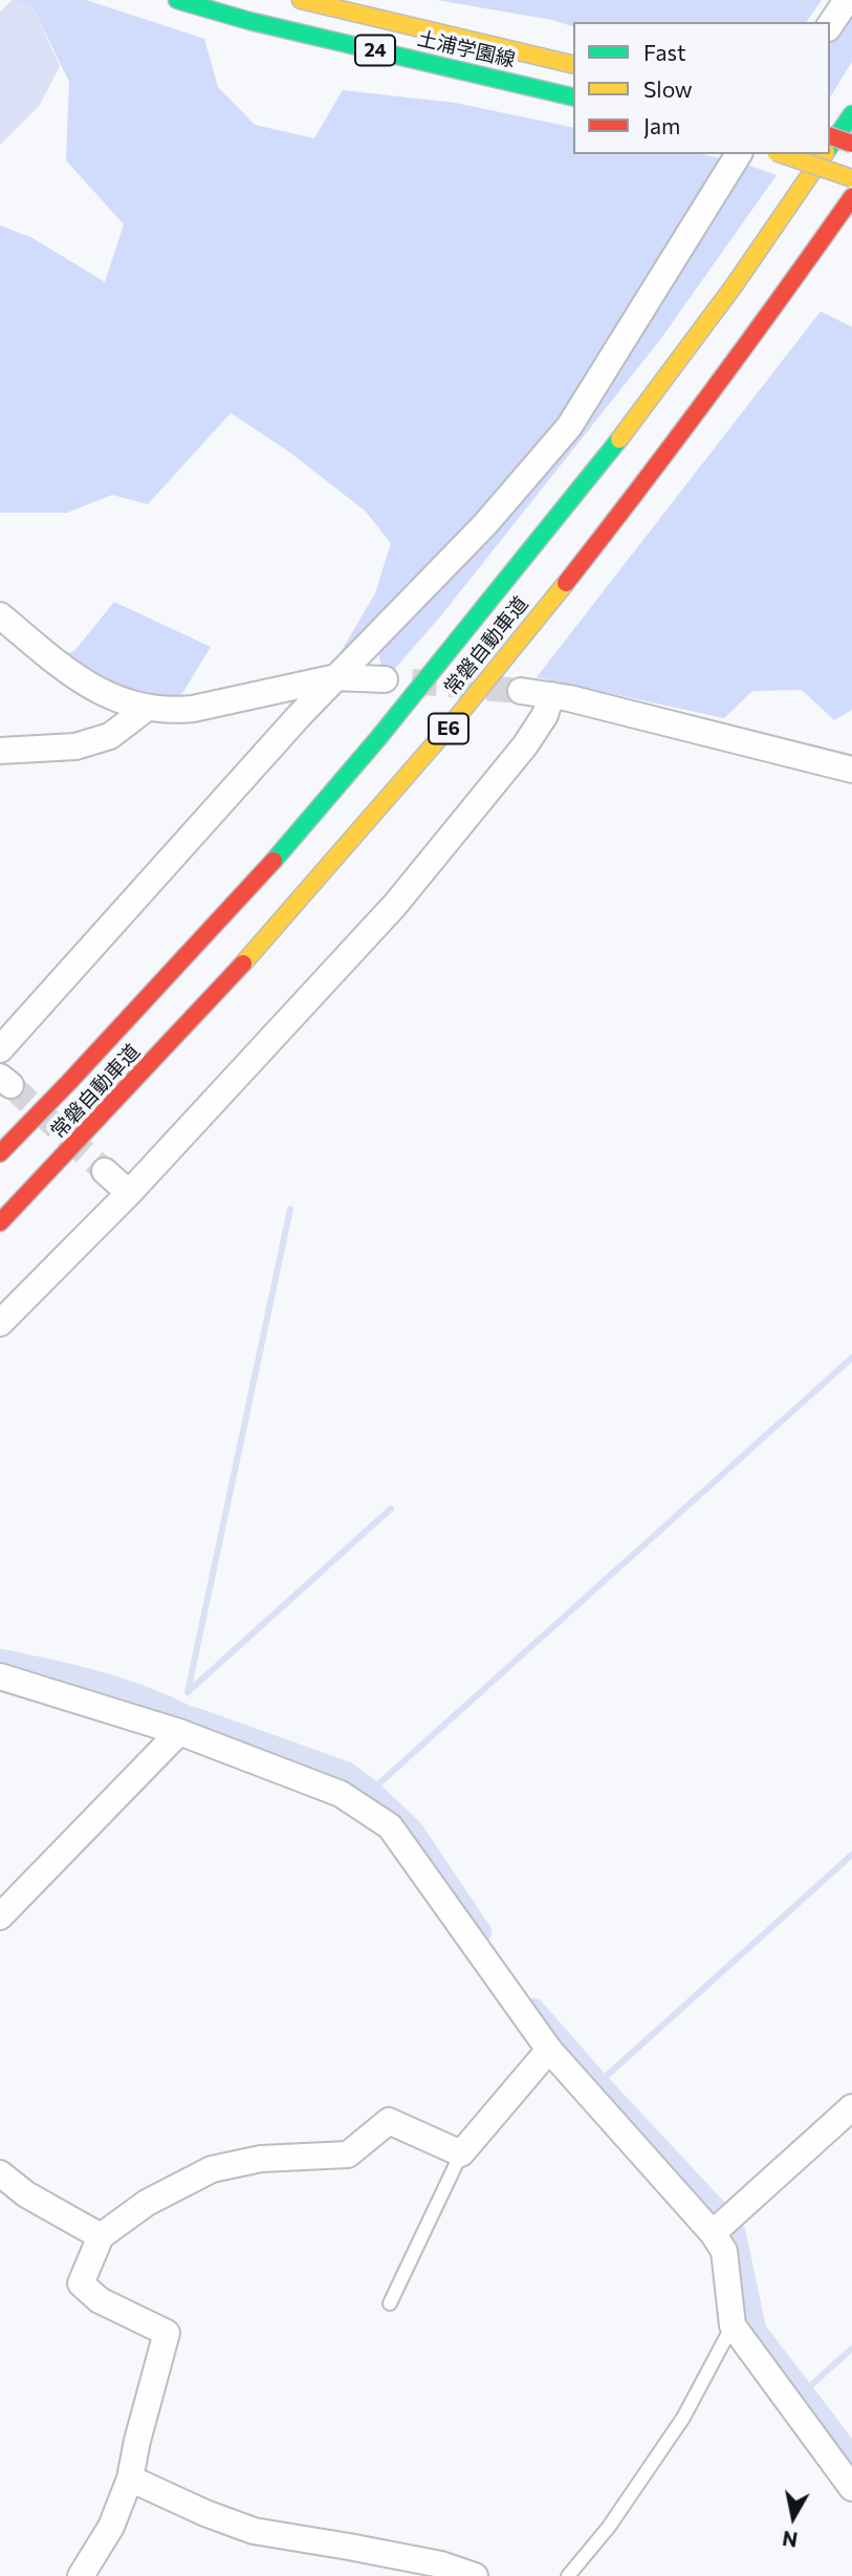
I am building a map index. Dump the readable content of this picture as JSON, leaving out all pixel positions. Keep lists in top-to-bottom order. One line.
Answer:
{"streets":{"main road":["土浦学園線","24","常磐自動車道","E6"]},"legend":["Fast","Slow","Jam"],"north":"bottom"}
